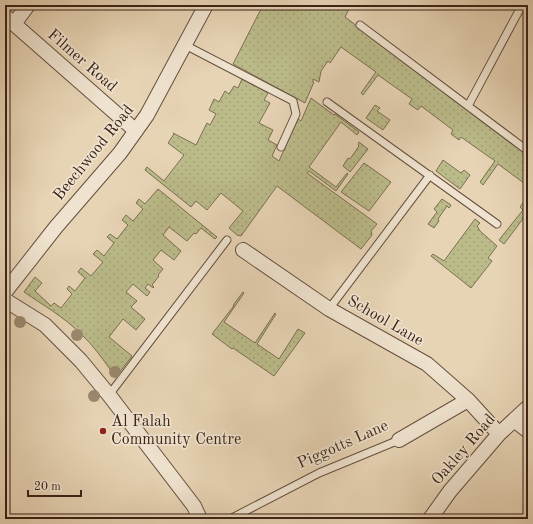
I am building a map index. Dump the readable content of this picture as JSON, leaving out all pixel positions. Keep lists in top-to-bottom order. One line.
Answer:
{"streets":{"street":["Filmer Road","Beechwood Road","School Lane","Piggotts Lane","Oakley Road"]},"crossings":[["Filmer Road","Beechwood Road"],["School Lane","Piggotts Lane"],["School Lane","Oakley Road"]],"places":["Al Falah Community Centre"],"scale_bar":"20 m"}
